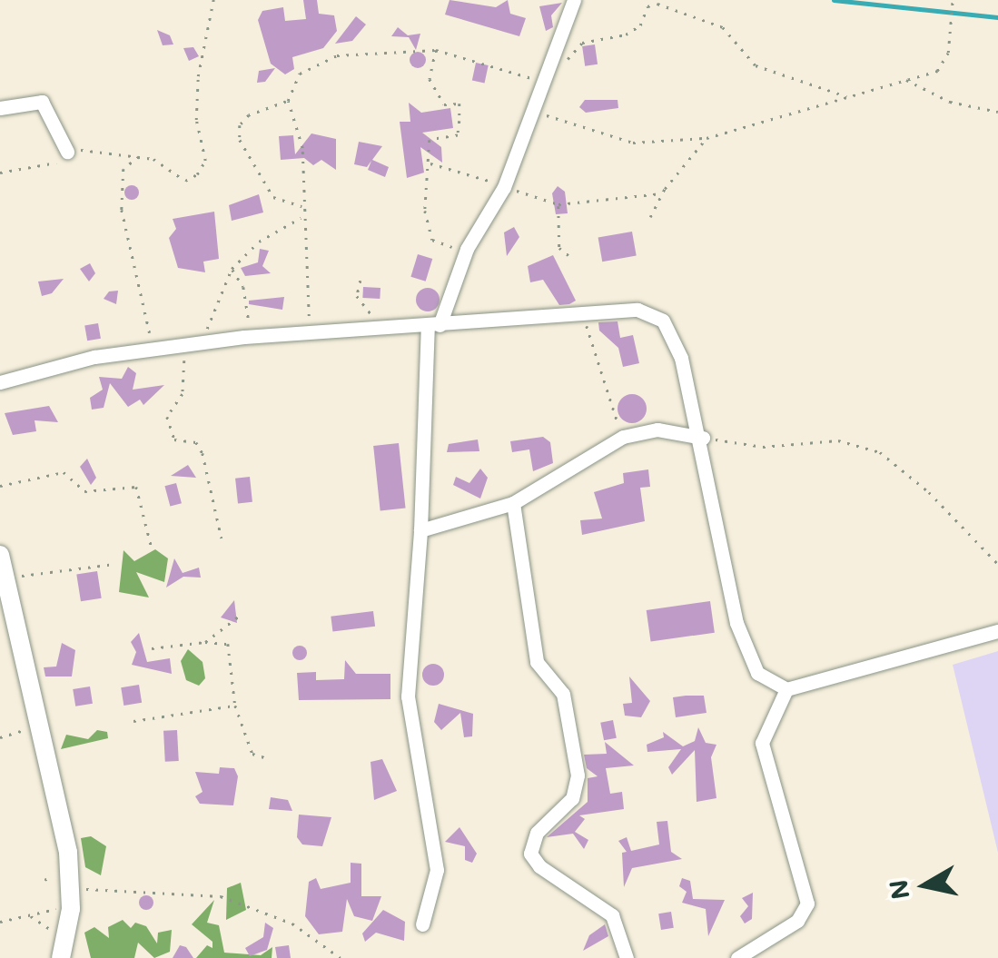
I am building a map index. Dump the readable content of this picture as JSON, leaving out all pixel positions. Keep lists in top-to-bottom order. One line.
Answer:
{"north":"left"}
